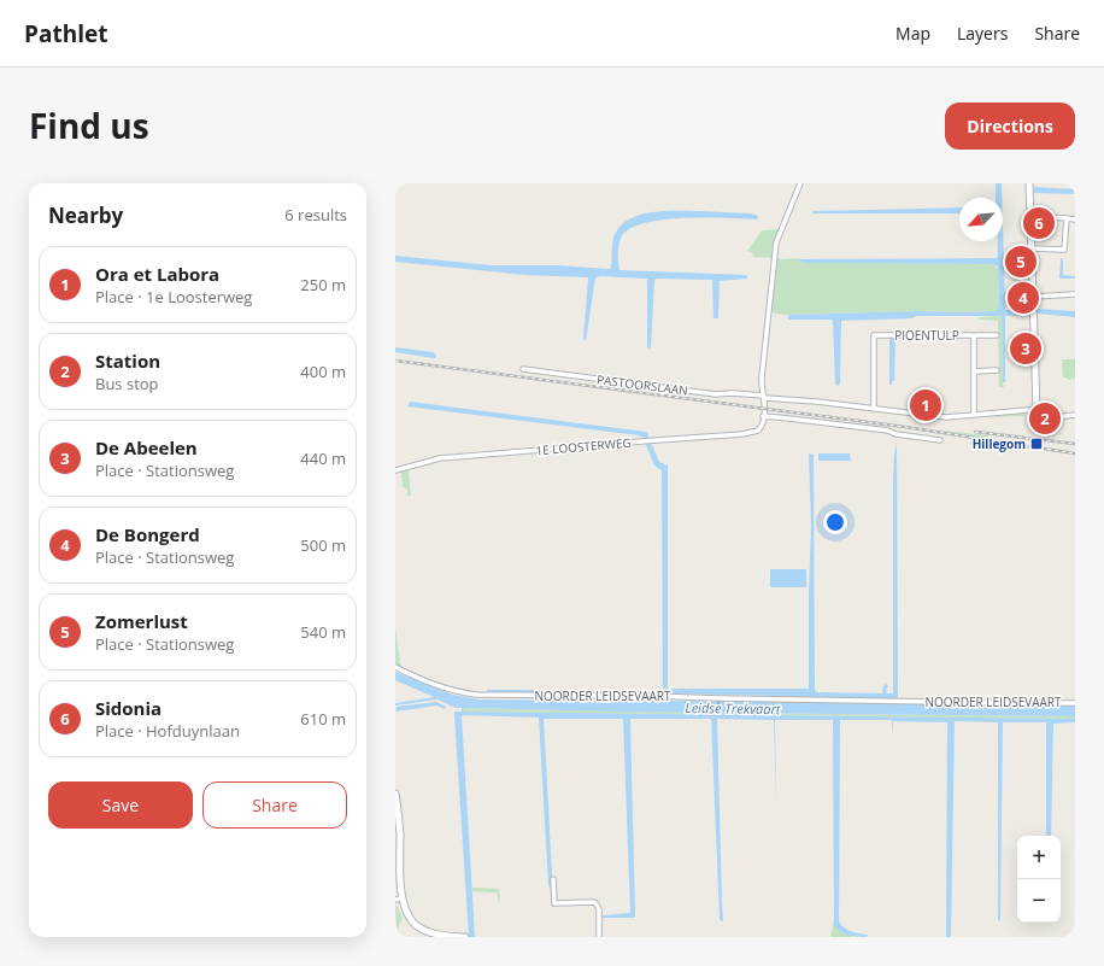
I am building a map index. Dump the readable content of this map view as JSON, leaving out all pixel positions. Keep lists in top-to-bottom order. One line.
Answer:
{"streets":{"street":["PIOENTULP","PASTOORSLAAN","1E LOOSTERWEG","NOORDER LEIDSEVAART"]},"water":["Leidse Trekvaart"],"places":{"transit":["Hillegom"]},"north":"bottom left","page":{"header":"Pathlet","nav":["Map","Layers","Share"],"title":"Find us","buttons":["Directions",["Save","Share"]],"heading":["Nearby","6 results"],"pins":["6","5","4","3","1","2"],"list":[{"mark":"1","name":"Ora et Labora","note":"Place · 1e Loosterweg","value":"250 m"},{"mark":"2","name":"Station","note":"Bus stop","value":"400 m"},{"mark":"3","name":"De Abeelen","note":"Place · Stationsweg","value":"440 m"},{"mark":"4","name":"De Bongerd","note":"Place · Stationsweg","value":"500 m"},{"mark":"5","name":"Zomerlust","note":"Place · Stationsweg","value":"540 m"},{"mark":"6","name":"Sidonia","note":"Place · Hofduynlaan","value":"610 m"}],"map_buttons":["+","−"]}}
